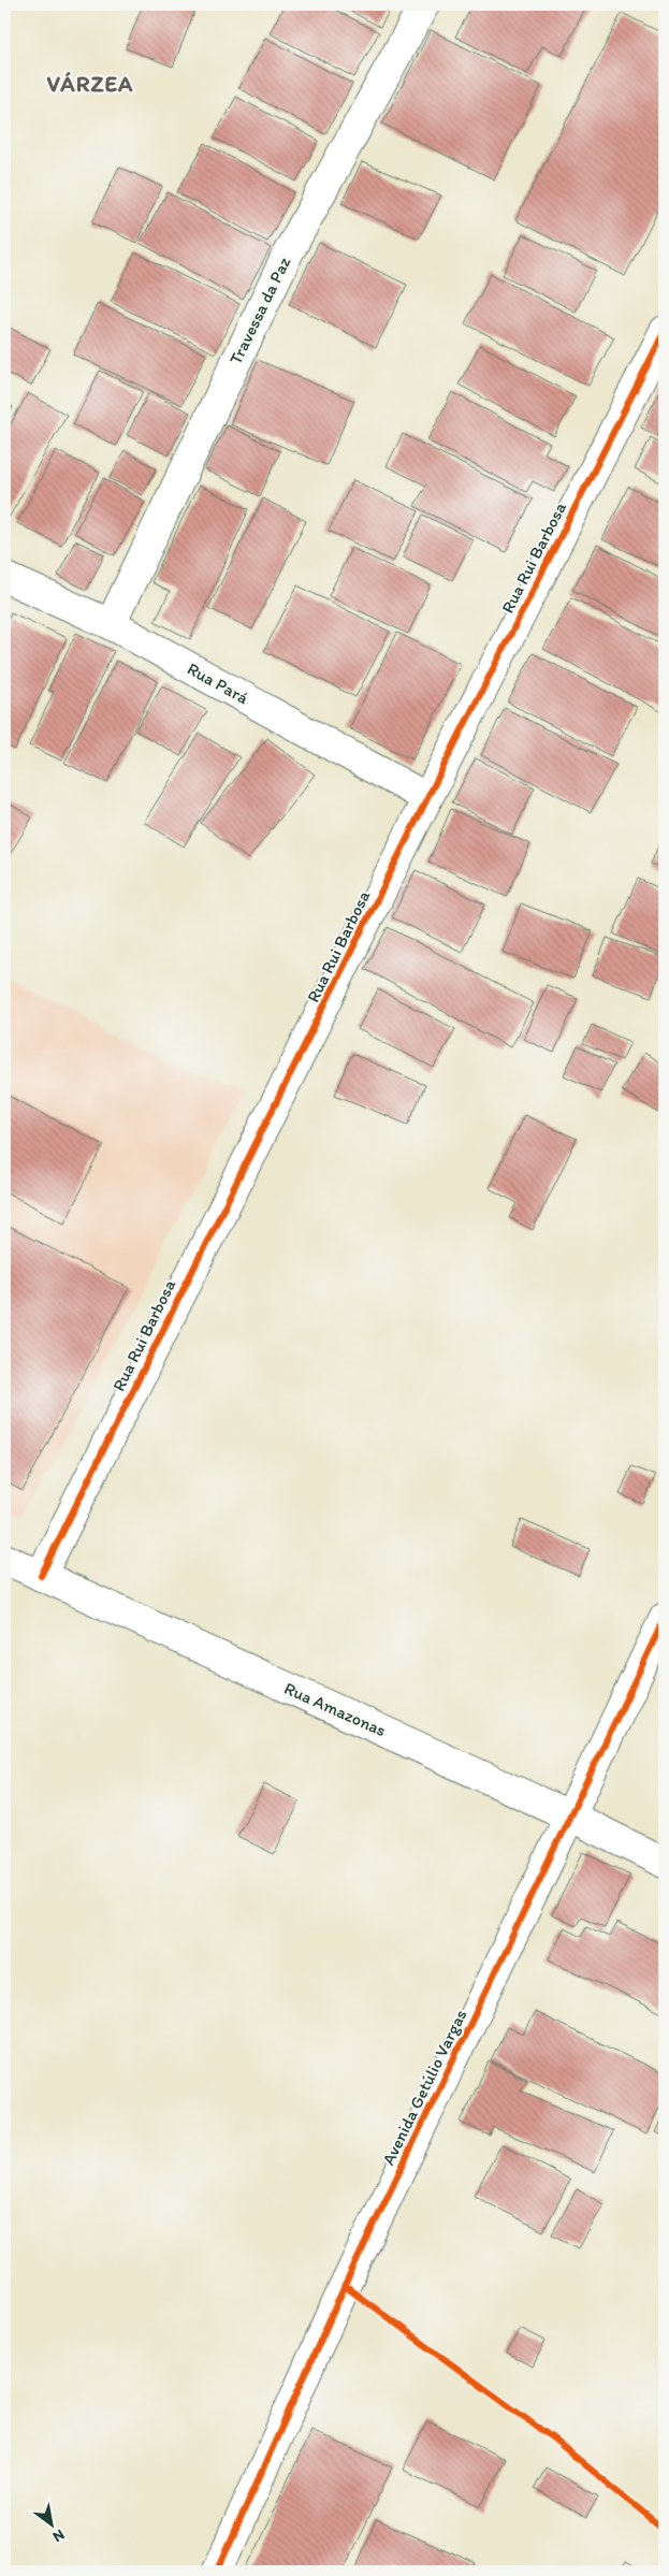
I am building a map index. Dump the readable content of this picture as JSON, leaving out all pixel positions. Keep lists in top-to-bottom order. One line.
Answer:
{"streets":{"street":["Travessa da Paz","Rua Rui Barbosa","Rua Pará","Rua Amazonas","Avenida Getúlio Vargas"]},"crossings":[["Travessa da Paz","Rua Pará"],["Rua Rui Barbosa","Rua Pará"],["Rua Rui Barbosa","Rua Amazonas"],["Rua Amazonas","Avenida Getúlio Vargas"]],"districts":["VÁRZEA"],"north":"bottom right"}
